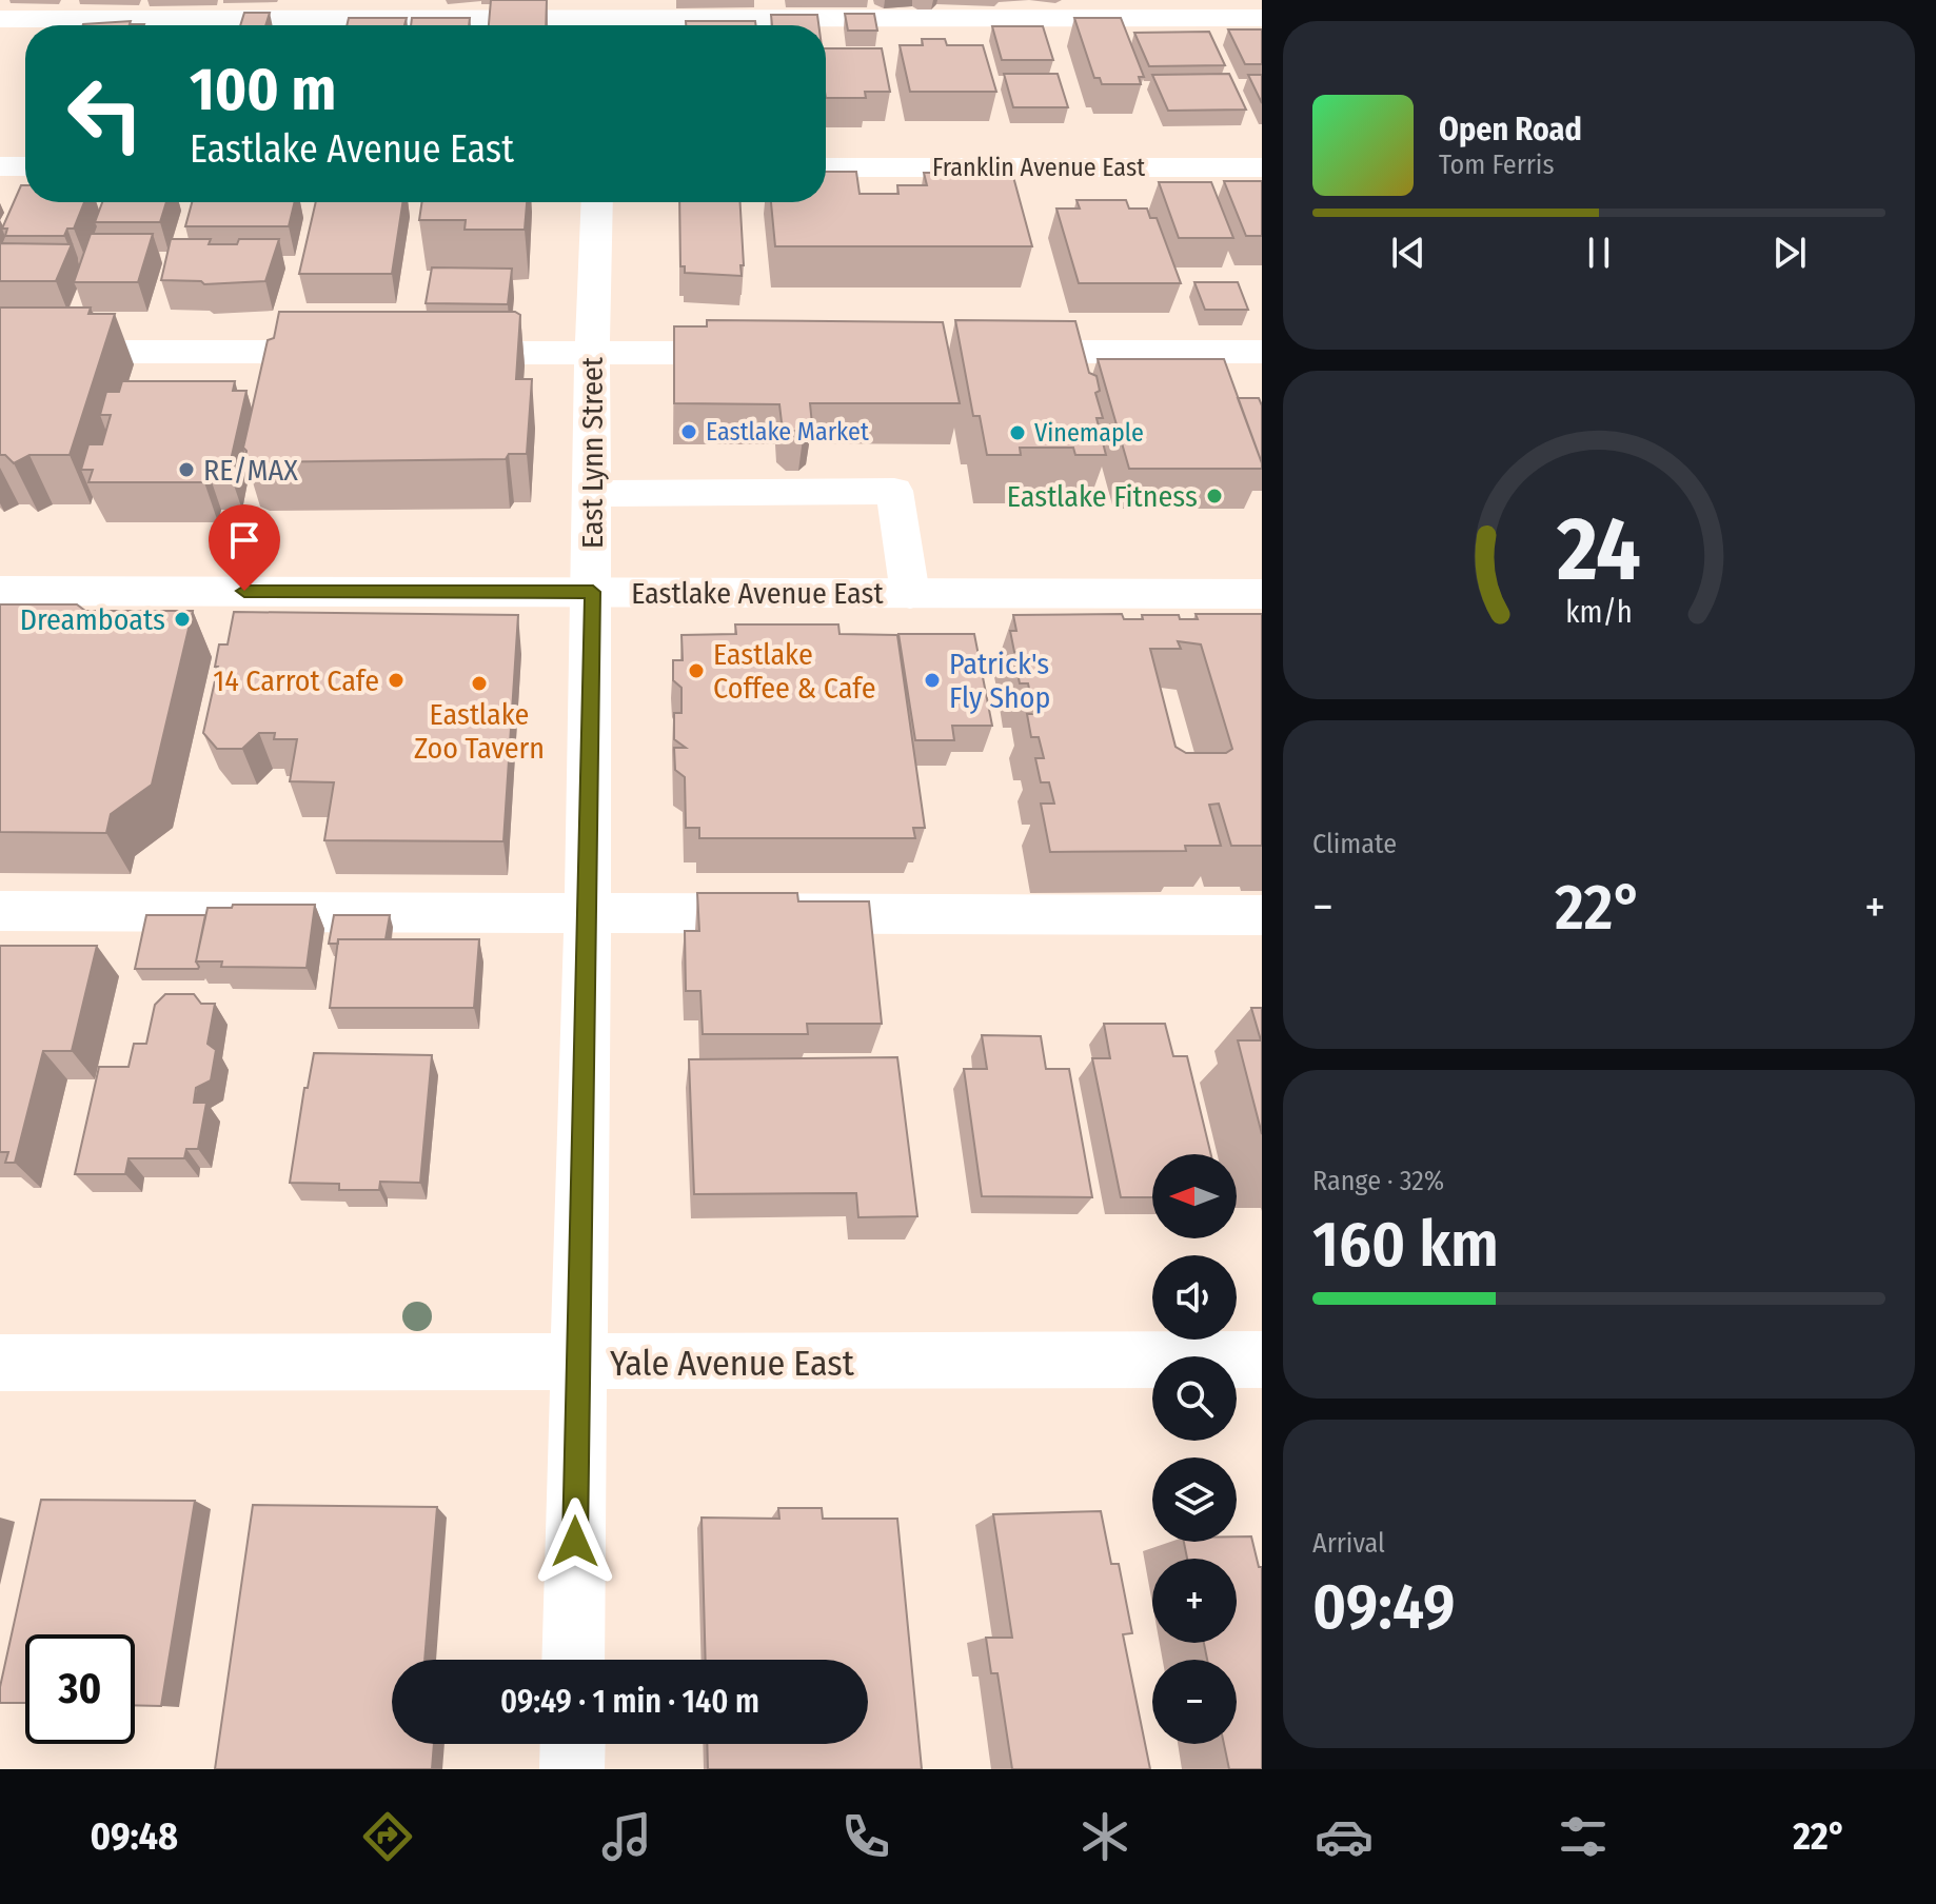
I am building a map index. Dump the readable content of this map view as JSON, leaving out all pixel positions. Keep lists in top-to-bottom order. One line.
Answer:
{"streets":{"street":["Franklin Avenue East","East Lynn Street","Eastlake Avenue East","Yale Avenue East"]},"crossings":[["East Lynn Street","Eastlake Avenue East"],["East Lynn Street","Yale Avenue East"]],"places":["Eastlake Market","Vinemaple","RE/MAX","Eastlake Fitness","Dreamboats","Eastlake Coffee & Cafe","14 Carrot Cafe","Patrick's Fly Shop","Eastlake Zoo Tavern"],"north":"left","page":{"turn":["100 m","Eastlake Avenue East"],"song":["Open Road","Tom Ferris"],"tile":["Climate",["Range · 32%","160 km"],["Arrival","09:49"]],"heat":["−","22°","+"],"map_buttons":["+","−"],"limit":"30","trip":"09:49 · 1 min · 140 m","tabs":["09:48","22°"],"gauge":["24","km/h"]}}
